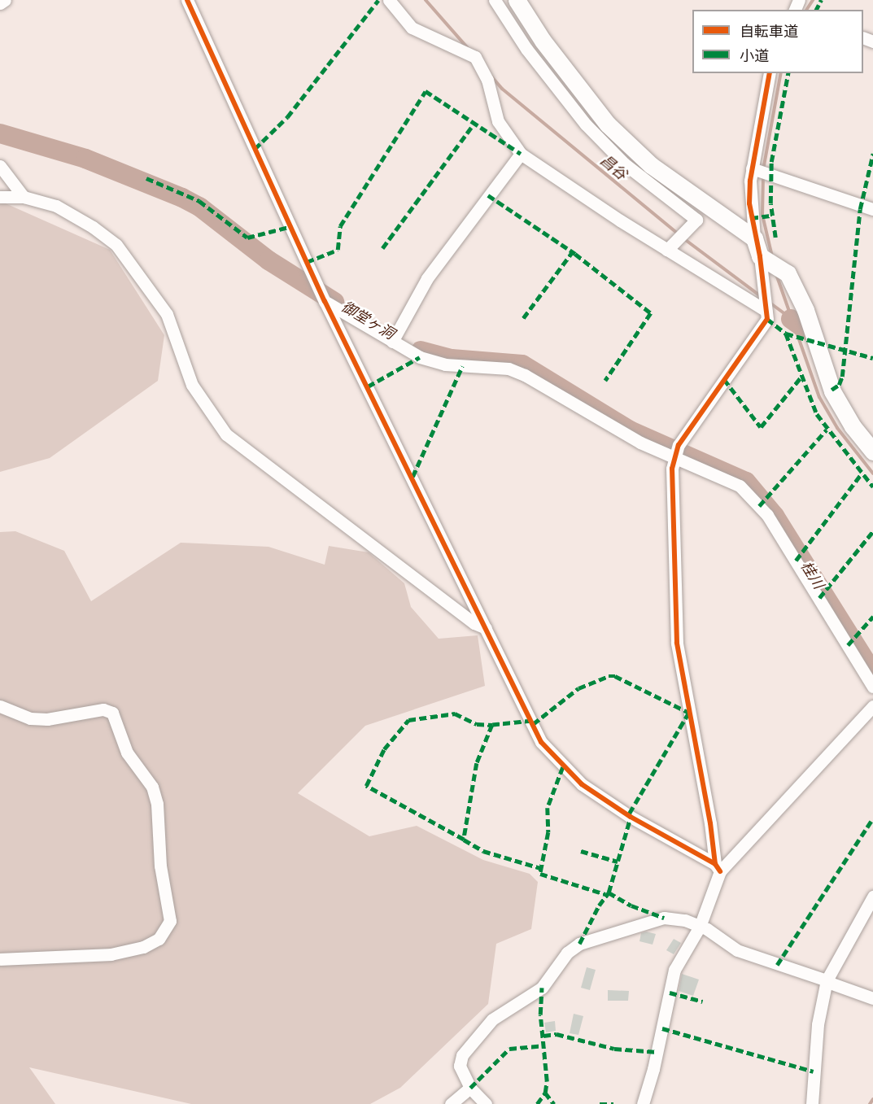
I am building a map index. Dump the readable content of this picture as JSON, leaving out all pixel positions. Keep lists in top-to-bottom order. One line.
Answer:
{"water":["昌谷","御堂ヶ洞","桂川"],"legend":["自転車道","小道"]}
